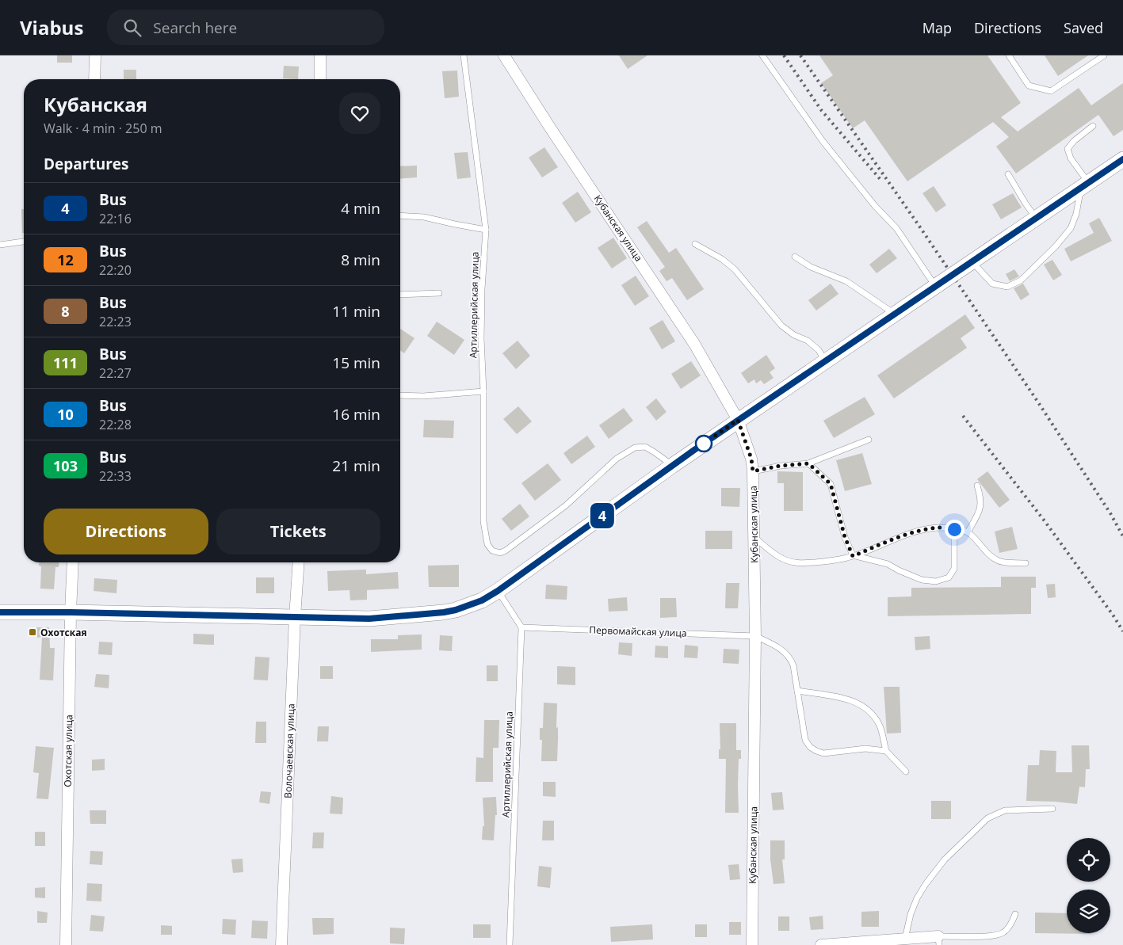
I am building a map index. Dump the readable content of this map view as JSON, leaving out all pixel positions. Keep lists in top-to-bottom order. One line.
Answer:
{"streets":{"street":["Кубанская улица","Охотская улица","Волочаевская улица"],"lane":["Артиллерийская улица","Первомайская улица"]},"crossings":[["Кубанская улица","Первомайская улица"],["Артиллерийская улица","Первомайская улица"]],"places":{"transit":["Охотская"]},"lines":["bus line 4"],"page":{"header":"Viabus","search":"Search here","nav":["Map","Directions","Saved"],"on_map":"4","heading":[["Кубанская","Walk · 4 min · 250 m"],"Departures"],"list":[{"mark":"4","name":"Bus","note":"22:16","value":"4 min"},{"mark":"12","name":"Bus","note":"22:20","value":"8 min"},{"mark":"8","name":"Bus","note":"22:23","value":"11 min"},{"mark":"111","name":"Bus","note":"22:27","value":"15 min"},{"mark":"10","name":"Bus","note":"22:28","value":"16 min"},{"mark":"103","name":"Bus","note":"22:33","value":"21 min"}],"buttons":["Directions","Tickets"]}}
